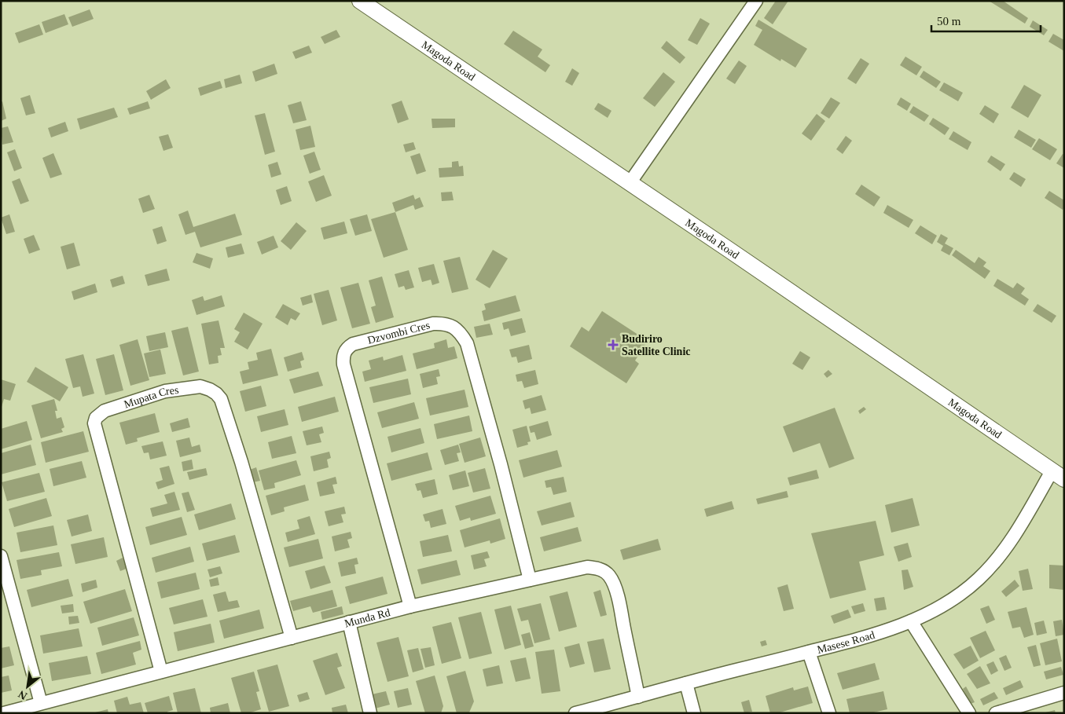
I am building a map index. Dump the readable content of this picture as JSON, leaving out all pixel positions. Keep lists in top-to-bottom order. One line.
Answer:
{"streets":{"street":["Magoda Road","Dzvombi Cres","Mupata Cres","Munda Rd","Masese Road"]},"crossings":[["Magoda Road","Masese Road"],["Dzvombi Cres","Munda Rd"],["Mupata Cres","Munda Rd"],["Munda Rd","Masese Road"]],"places":{"health":["Budiriro Satellite Clinic"]},"scale_bar":"50 m","north":"bottom left"}
